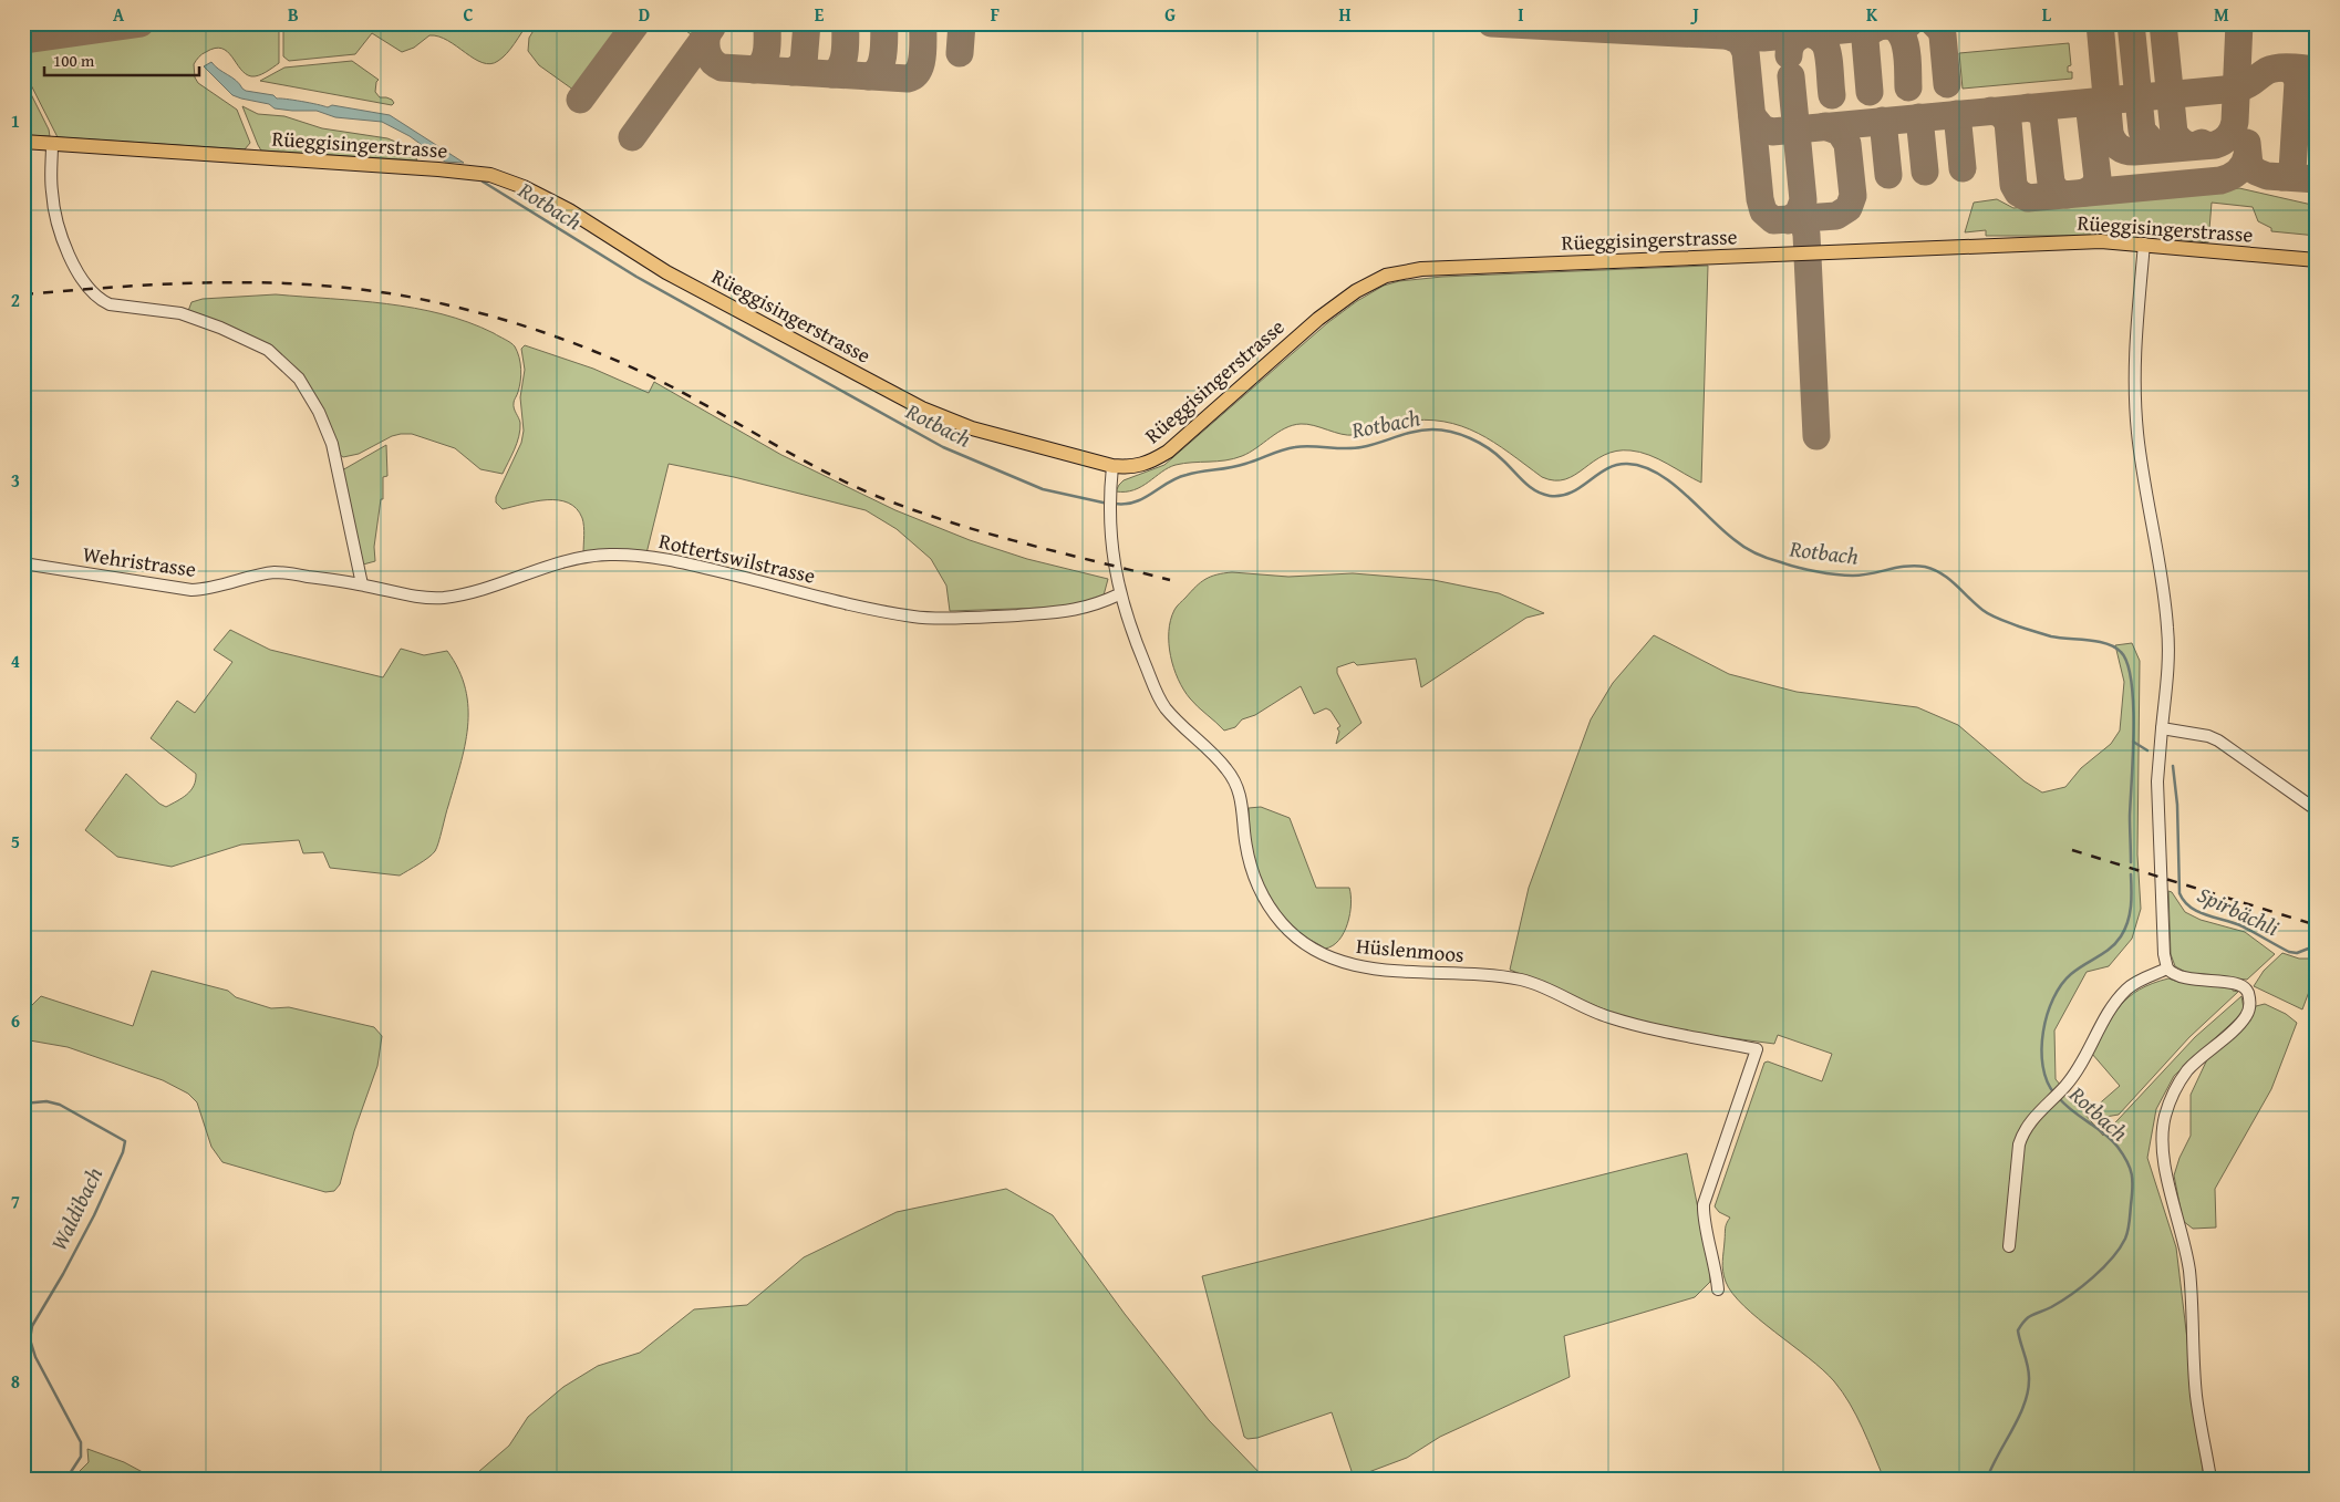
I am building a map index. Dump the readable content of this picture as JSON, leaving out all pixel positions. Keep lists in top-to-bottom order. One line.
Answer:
{"streets":{"main road":["Rüeggisingerstrasse"],"street":["Rottertswilstrasse","Wehristrasse","Hüslenmoos"]},"crossings":[["Rüeggisingerstrasse","Hüslenmoos"],["Rottertswilstrasse","Wehristrasse"],["Rottertswilstrasse","Hüslenmoos"]],"water":["Rotbach","Spirbächli","Waldibach"],"scale_bar":"100 m","grid":{"columns":["A","B","C","D","E","F","G","H","I","J","K","L","M"],"rows":["1","2","3","4","5","6","7","8"]}}
